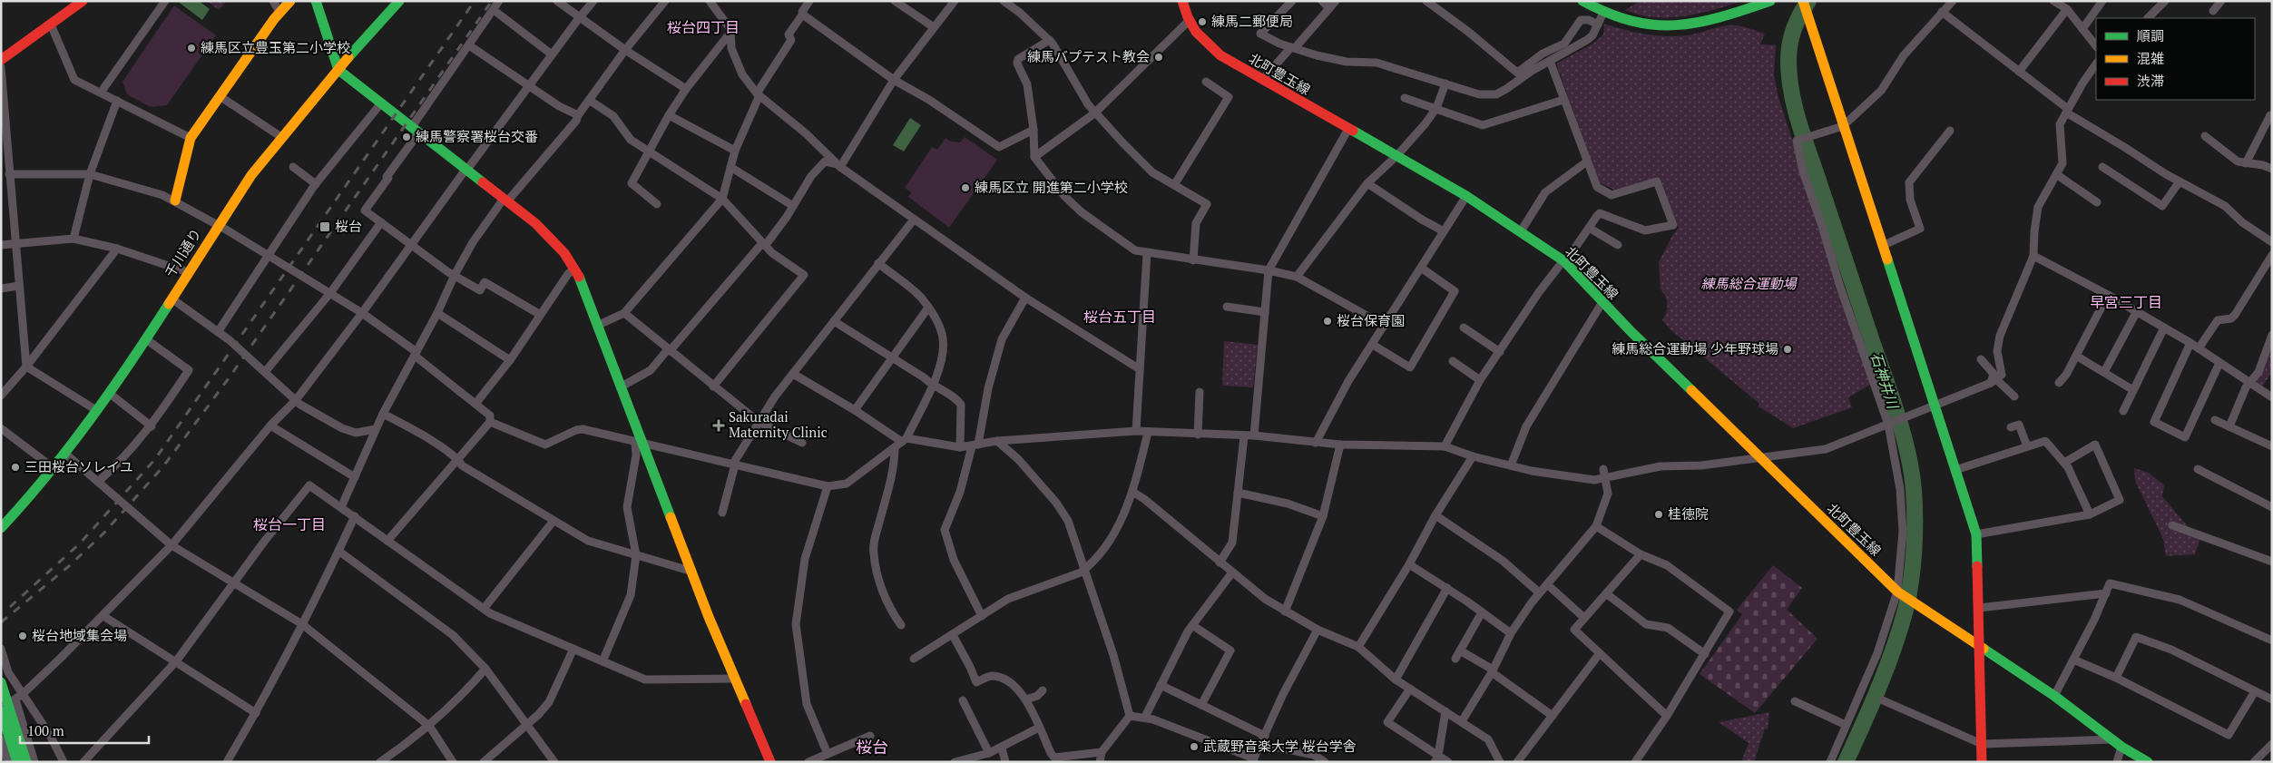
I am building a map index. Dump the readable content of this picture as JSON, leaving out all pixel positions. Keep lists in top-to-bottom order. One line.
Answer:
{"streets":{"street":["北町豊玉線","千川通り"]},"districts":["桜台四丁目","早宮三丁目","桜台五丁目","桜台一丁目","桜台"],"water":["石神井川"],"parks":["練馬総合運動場"],"places":{"other":["練馬二郵便局","練馬区立豊玉第二小学校","練馬バプテスト教会","練馬警察署桜台交番","練馬区立 開進第二小学校","桜台保育園","練馬総合運動場 少年野球場","三田桜台ソレイユ","桂徳院","桜台地域集会場","武蔵野音楽大学 桜台学舎"],"transit":["桜台"],"health":["Sakuradai Maternity Clinic"]},"legend":["順調","混雑","渋滞"],"scale_bar":"100 m"}
